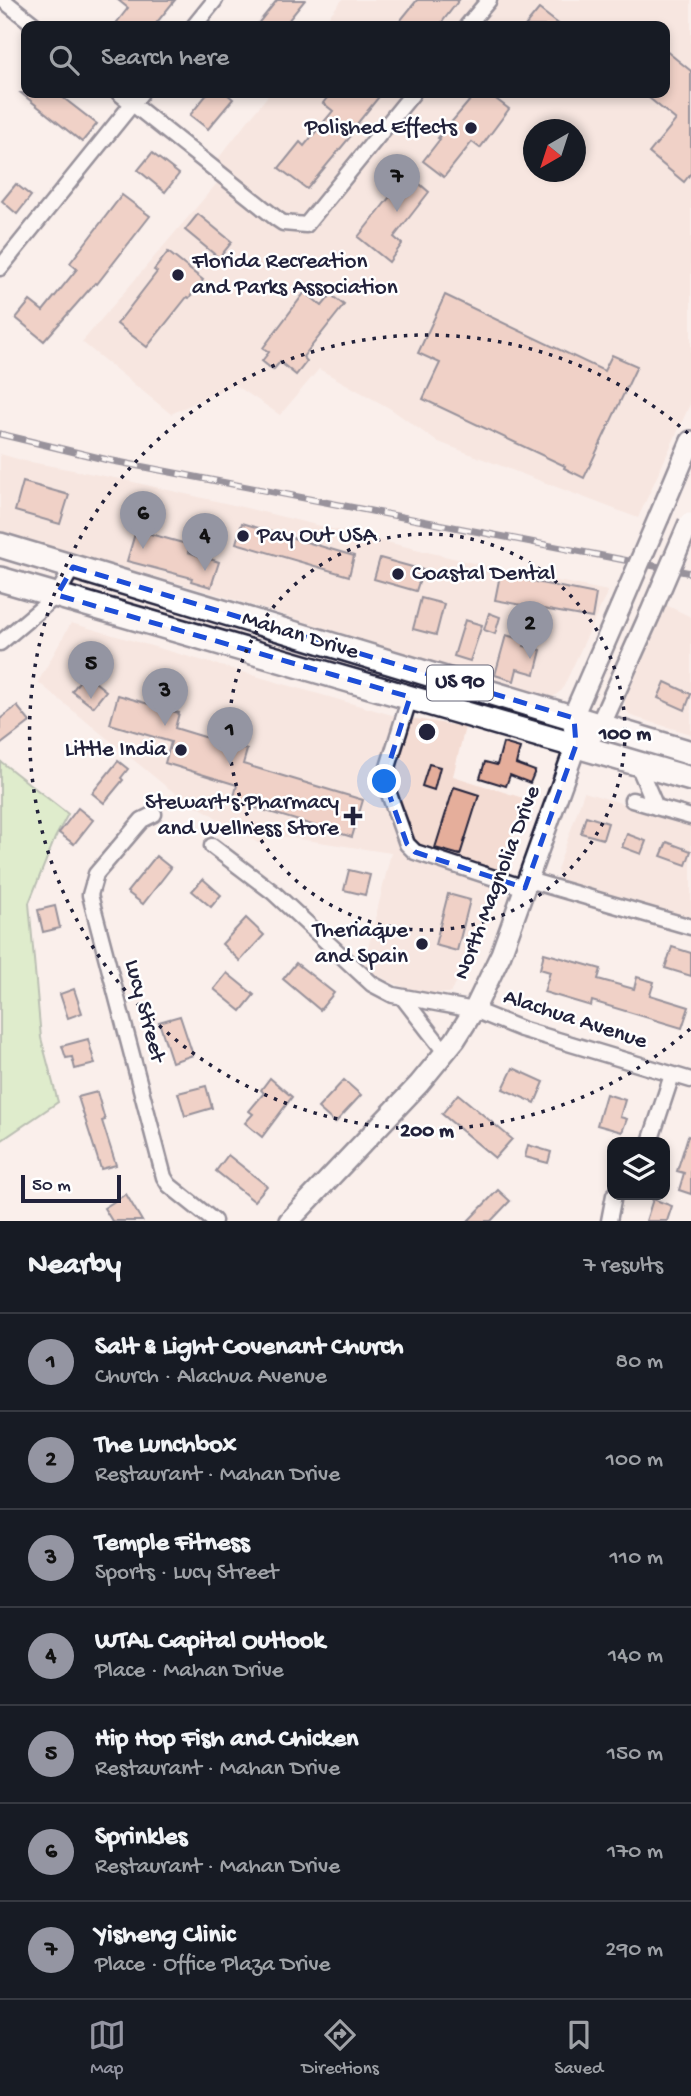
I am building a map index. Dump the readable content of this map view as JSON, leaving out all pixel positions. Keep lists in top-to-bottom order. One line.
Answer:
{"streets":{"main road":["Mahan Drive","US 90","North Magnolia Drive"],"street":["Lucy Street","Alachua Avenue"]},"crossings":[["Mahan Drive","US 90"],["Mahan Drive","North Magnolia Drive"],["US 90","North Magnolia Drive"],["North Magnolia Drive","Alachua Avenue"]],"places":{"other":["Polished Effects","Florida Recreation and Parks Association","Pay Out USA","Coastal Dental","Little India","Theriaque and Spain"],"health":["Stewart's Pharmacy and Wellness Store"]},"scale_bar":"50 m","north":"bottom left","page":{"search":"Search here","pins":["7","6","4","2","5","3","1"],"scale":"50 m","heading":["Nearby","7 results"],"list":[{"mark":"1","name":"Salt & Light Covenant Church","note":"Church · Alachua Avenue","value":"80 m"},{"mark":"2","name":"The Lunchbox","note":"Restaurant · Mahan Drive","value":"100 m"},{"mark":"3","name":"Temple Fitness","note":"Sports · Lucy Street","value":"110 m"},{"mark":"4","name":"WTAL Capital Outlook","note":"Place · Mahan Drive","value":"140 m"},{"mark":"5","name":"Hip Hop Fish and Chicken","note":"Restaurant · Mahan Drive","value":"150 m"},{"mark":"6","name":"Sprinkles","note":"Restaurant · Mahan Drive","value":"170 m"},{"mark":"7","name":"Yisheng Clinic","note":"Place · Office Plaza Drive","value":"290 m"}],"nav":["Map","Directions","Saved"]},"rings":["100 m","200 m"]}
